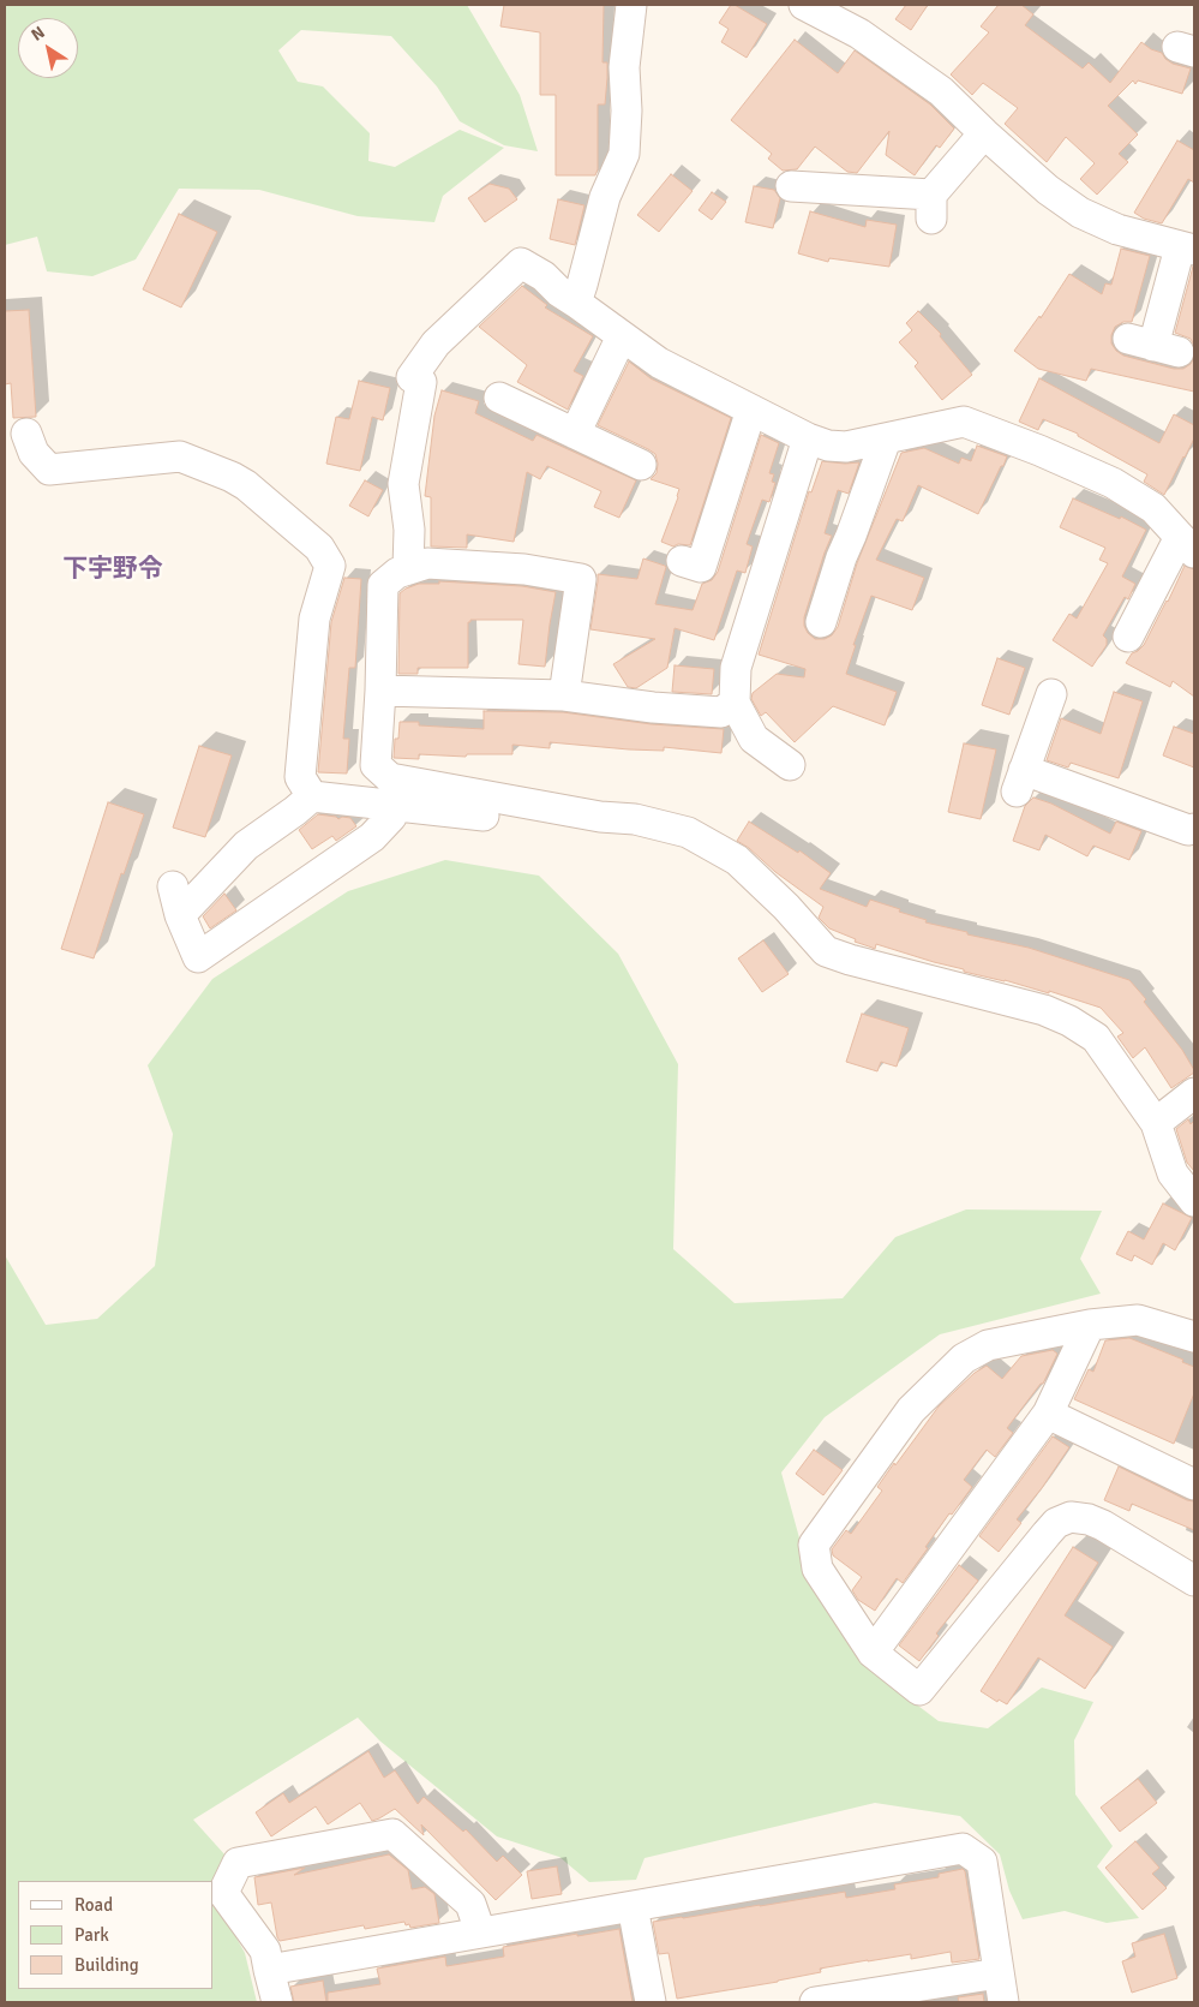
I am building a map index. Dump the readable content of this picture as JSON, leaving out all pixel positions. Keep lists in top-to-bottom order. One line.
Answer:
{"districts":["下宇野令"],"legend":["Road","Park","Building"],"north":"top left"}
